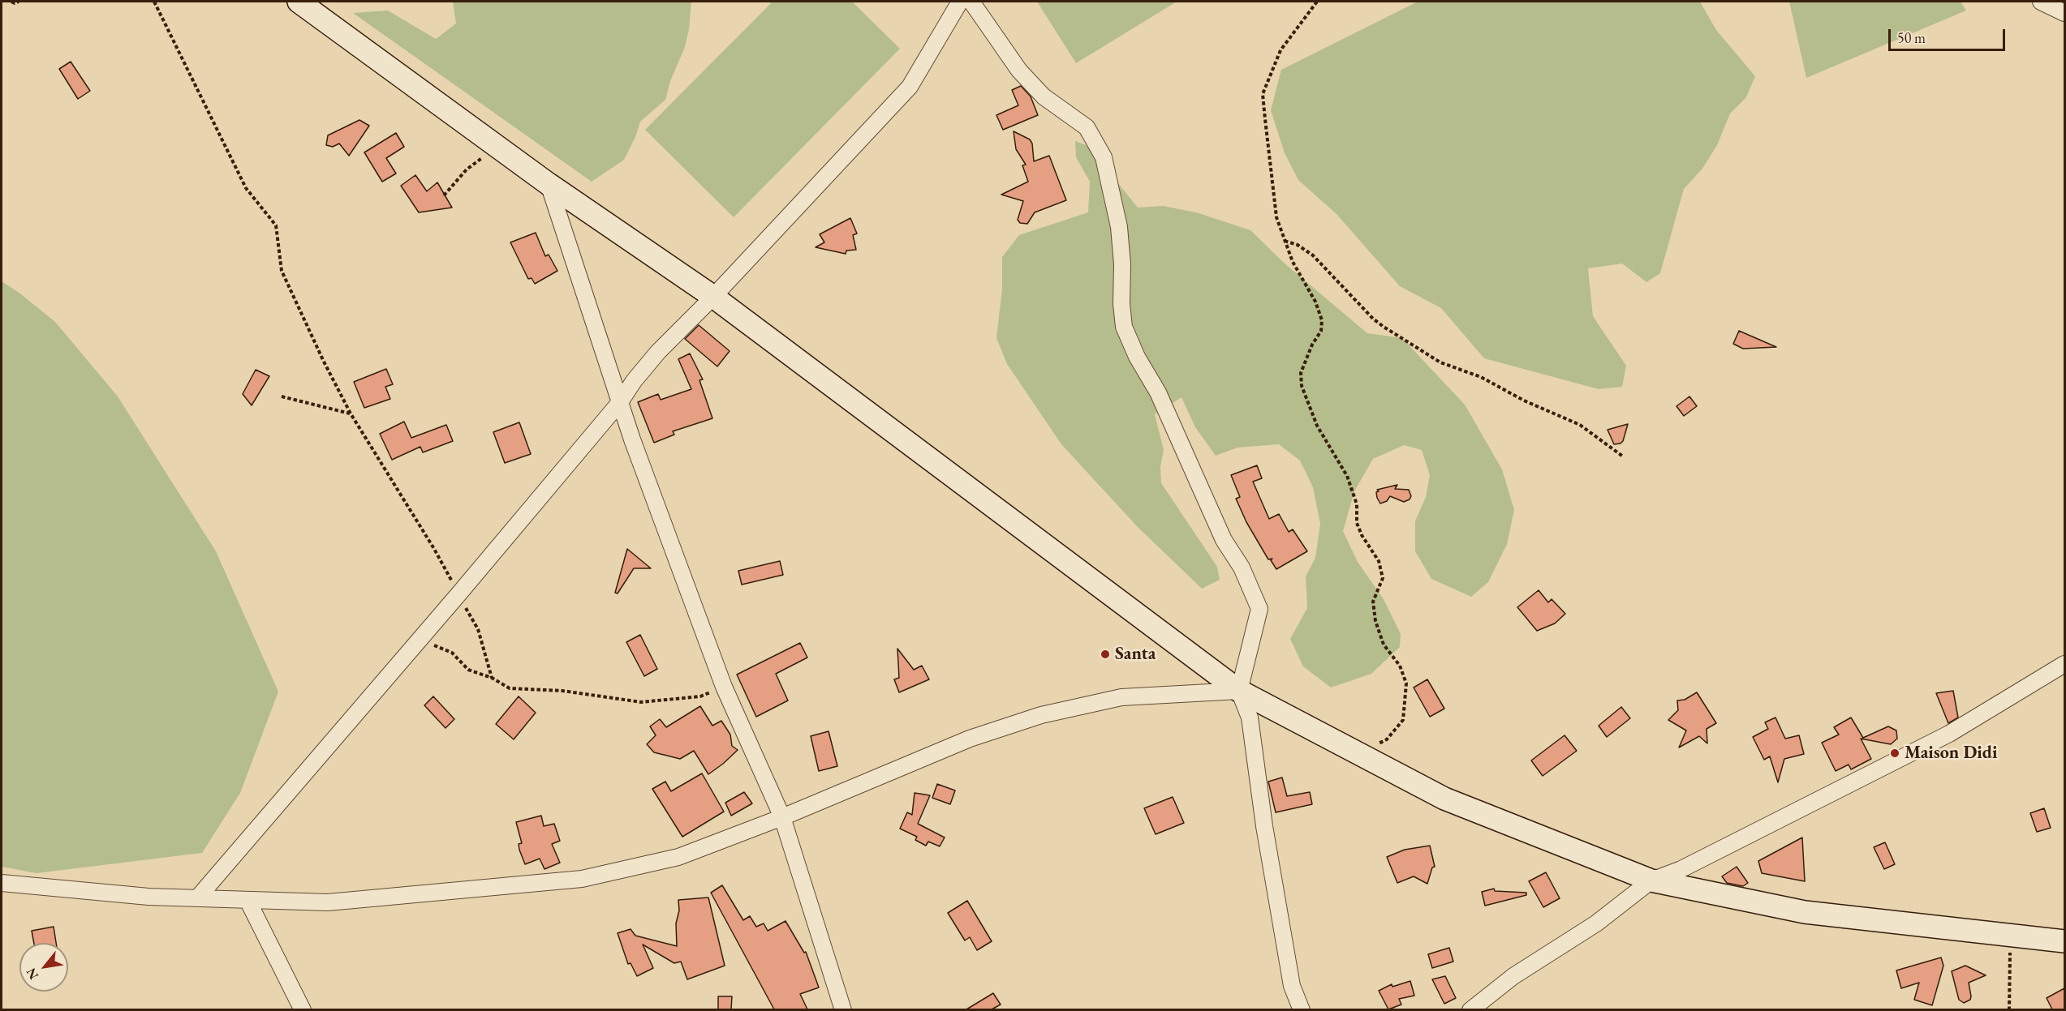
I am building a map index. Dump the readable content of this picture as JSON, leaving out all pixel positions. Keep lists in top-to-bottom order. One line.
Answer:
{"places":["Santa","Maison Didi"],"scale_bar":"50 m","north":"bottom left"}
